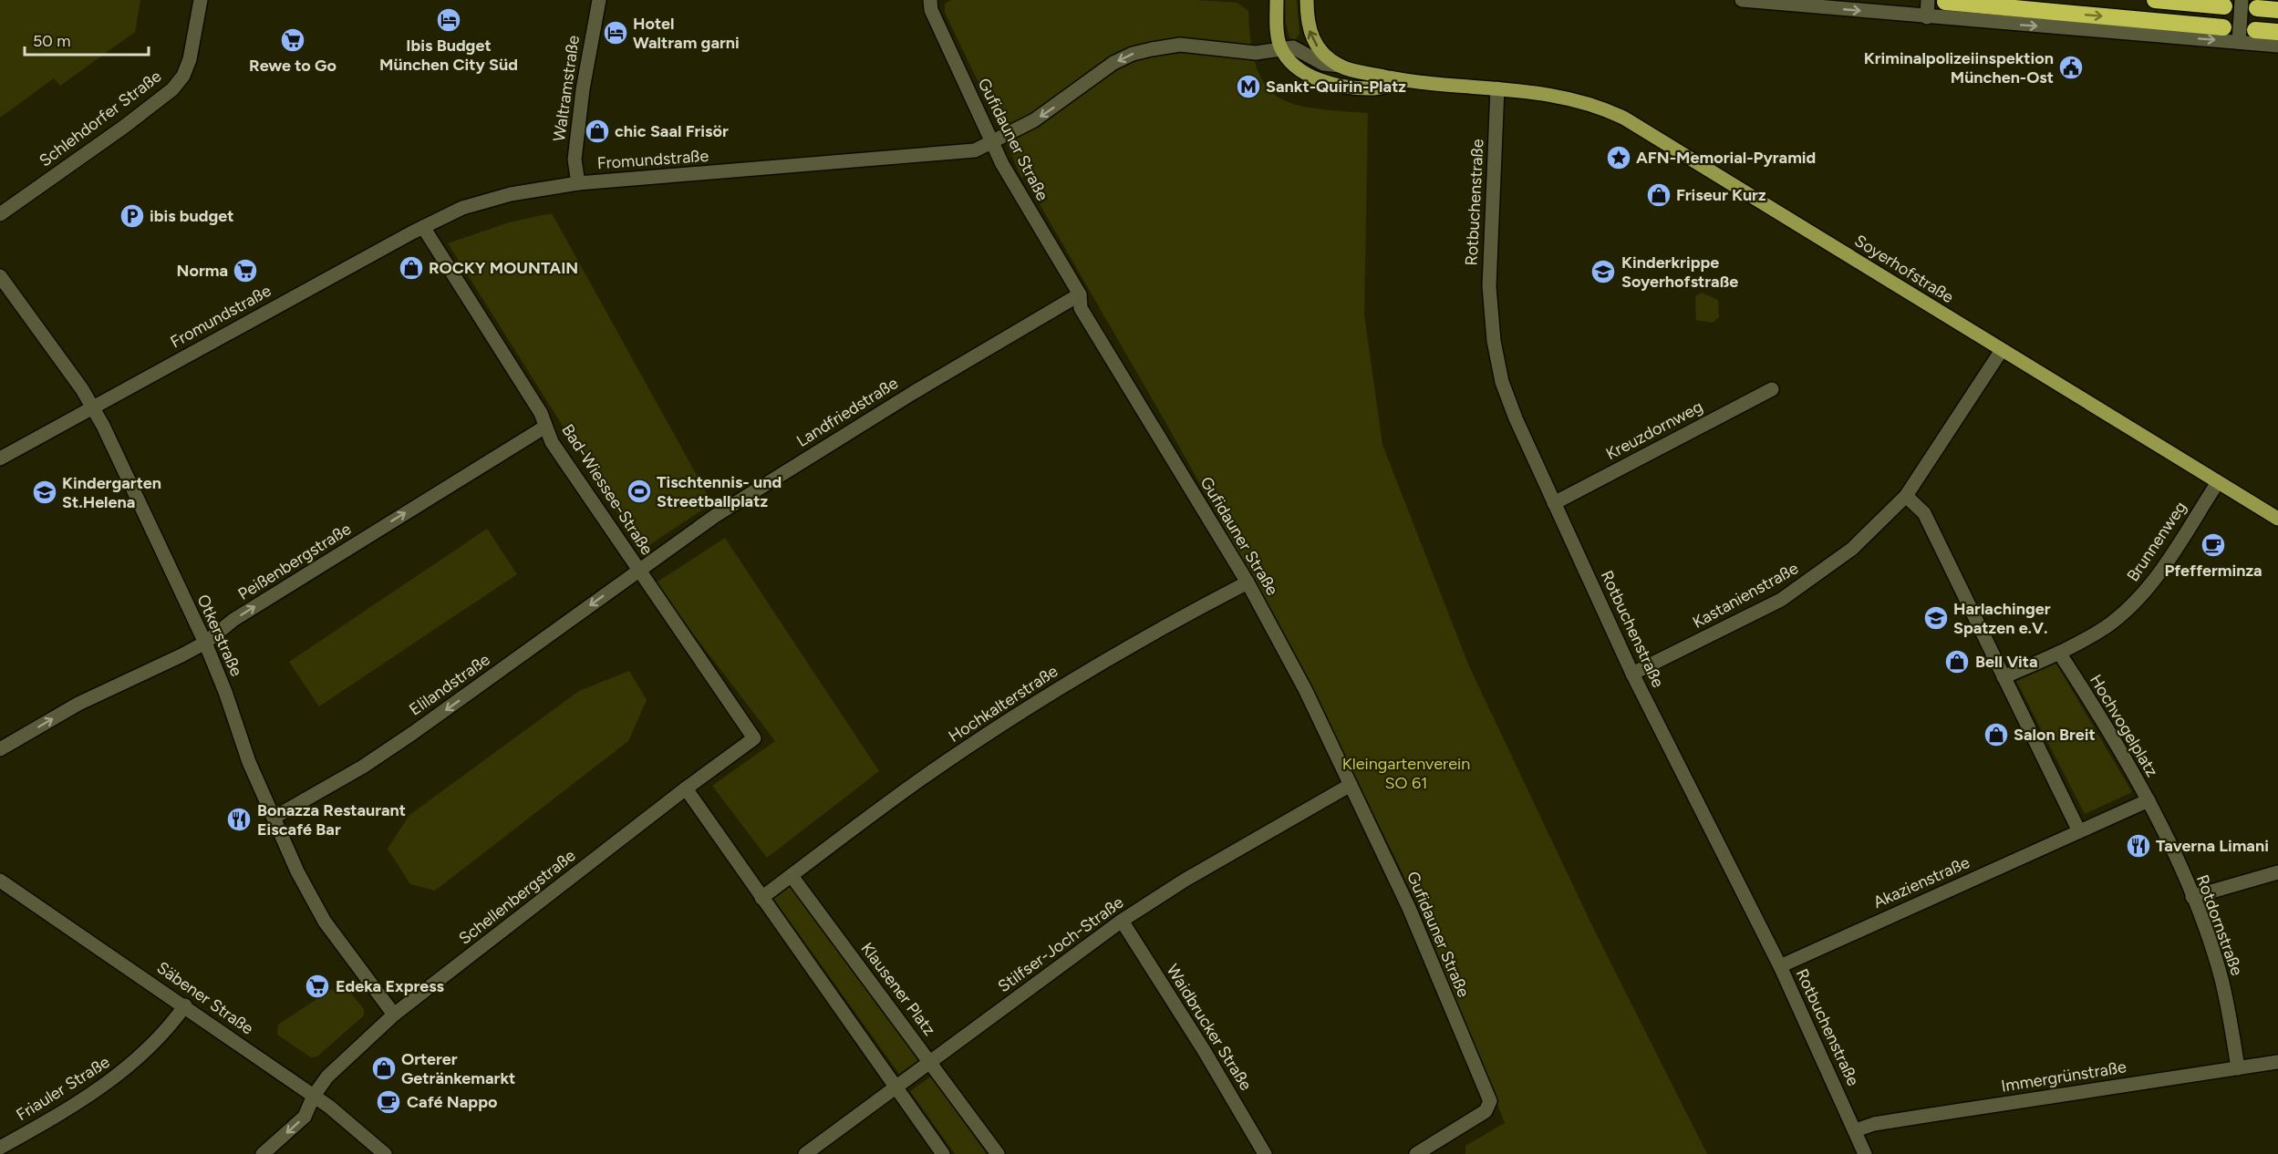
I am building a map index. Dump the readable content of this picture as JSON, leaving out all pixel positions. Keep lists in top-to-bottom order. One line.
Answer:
{"streets":{"main road":["Soyerhofstraße"],"street":["Waltramstraße","Schlehdorfer Straße","Gufidauner Straße","Fromundstraße","Rotbuchenstraße","Landfriedstraße","Kreuzdornweg","Bad-Wiessee-Straße","Brunnenweg","Peißenbergstraße","Kastanienstraße","Otkerstraße","Elilandstraße","Hochkalterstraße","Hochvogelplatz","Akazienstraße","Schellenbergstraße","Rotdornstraße","Stilfser-Joch-Straße","Klausener Platz","Säbener Straße","Waidbrucker Straße","Immergrünstraße","Friauler Straße"]},"crossings":[["Waltramstraße","Fromundstraße"],["Gufidauner Straße","Fromundstraße"],["Gufidauner Straße","Landfriedstraße"],["Gufidauner Straße","Hochkalterstraße"],["Gufidauner Straße","Stilfser-Joch-Straße"],["Fromundstraße","Bad-Wiessee-Straße"],["Fromundstraße","Otkerstraße"],["Rotbuchenstraße","Soyerhofstraße"],["Rotbuchenstraße","Kreuzdornweg"],["Rotbuchenstraße","Kastanienstraße"],["Rotbuchenstraße","Akazienstraße"],["Rotbuchenstraße","Immergrünstraße"],["Soyerhofstraße","Brunnenweg"],["Soyerhofstraße","Kastanienstraße"],["Landfriedstraße","Bad-Wiessee-Straße"],["Landfriedstraße","Elilandstraße"],["Bad-Wiessee-Straße","Peißenbergstraße"],["Bad-Wiessee-Straße","Elilandstraße"],["Bad-Wiessee-Straße","Schellenbergstraße"],["Brunnenweg","Hochvogelplatz"],["Peißenbergstraße","Otkerstraße"],["Otkerstraße","Elilandstraße"],["Otkerstraße","Schellenbergstraße"],["Hochkalterstraße","Klausener Platz"],["Hochvogelplatz","Akazienstraße"],["Hochvogelplatz","Rotdornstraße"],["Schellenbergstraße","Säbener Straße"],["Rotdornstraße","Immergrünstraße"],["Stilfser-Joch-Straße","Klausener Platz"],["Stilfser-Joch-Straße","Waidbrucker Straße"],["Säbener Straße","Friauler Straße"]],"one_way":["Peißenbergstraße","Elilandstraße"],"parks":["Kleingartenverein SO 61"],"places":{"hotel":["Ibis Budget München City Süd","Hotel Waltram garni"],"supermarket":["Rewe to Go","Norma","Edeka Express"],"public building":["Kriminalpolizeiinspektion München-Ost"],"metro station":["Sankt-Quirin-Platz"],"shop":["chic Saal Frisör","Friseur Kurz","ROCKY MOUNTAIN","Bell Vita","Salon Breit","Orterer Getränkemarkt"],"place":["AFN-Memorial-Pyramid"],"parking":["ibis budget"],"school or university":["Kinderkrippe Soyerhofstraße","Kindergarten St.Helena","Harlachinger Spatzen e.V."],"sports":["Tischtennis- und Streetballplatz"],"cafe":["Pfefferminza","Café Nappo"],"restaurant":["Bonazza Restaurant Eiscafé Bar","Taverna Limani"]},"scale_bar":"50 m"}
